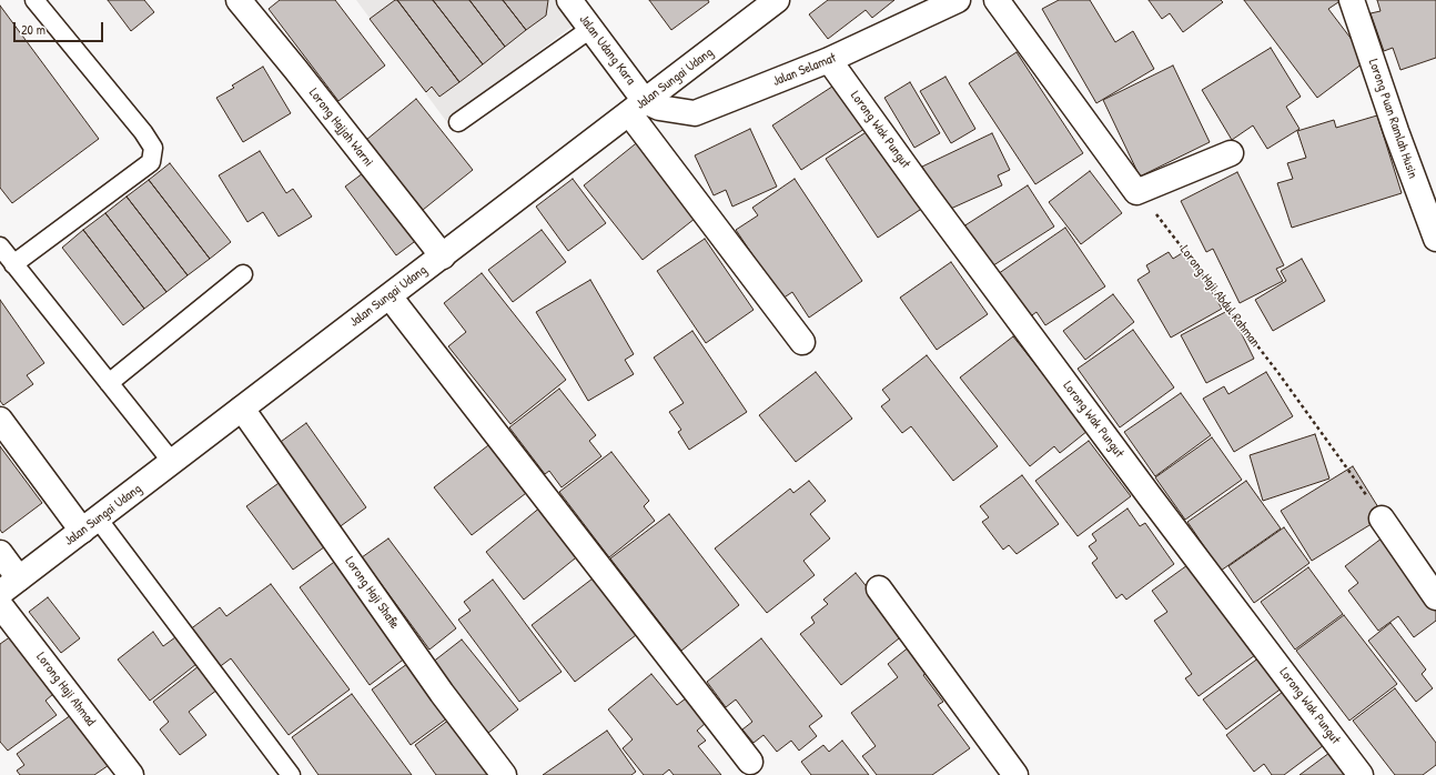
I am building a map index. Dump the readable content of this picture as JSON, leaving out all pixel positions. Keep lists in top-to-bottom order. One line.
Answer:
{"streets":{"street":["Jalan Udang Kara","Jalan Selamat","Jalan Sungai Udang","Lorong Puan Ramlah Husin","Lorong Hajjah Warni","Lorong Wak Pungut","Lorong Haji Shafie","Lorong Haji Ahmad"],"path":["Lorong Haji Abdul Rahman"]},"crossings":[["Jalan Udang Kara","Jalan Selamat"],["Jalan Udang Kara","Jalan Sungai Udang"],["Jalan Selamat","Jalan Sungai Udang"],["Jalan Selamat","Lorong Wak Pungut"],["Jalan Sungai Udang","Lorong Hajjah Warni"],["Jalan Sungai Udang","Lorong Haji Shafie"]],"scale_bar":"20 m"}
